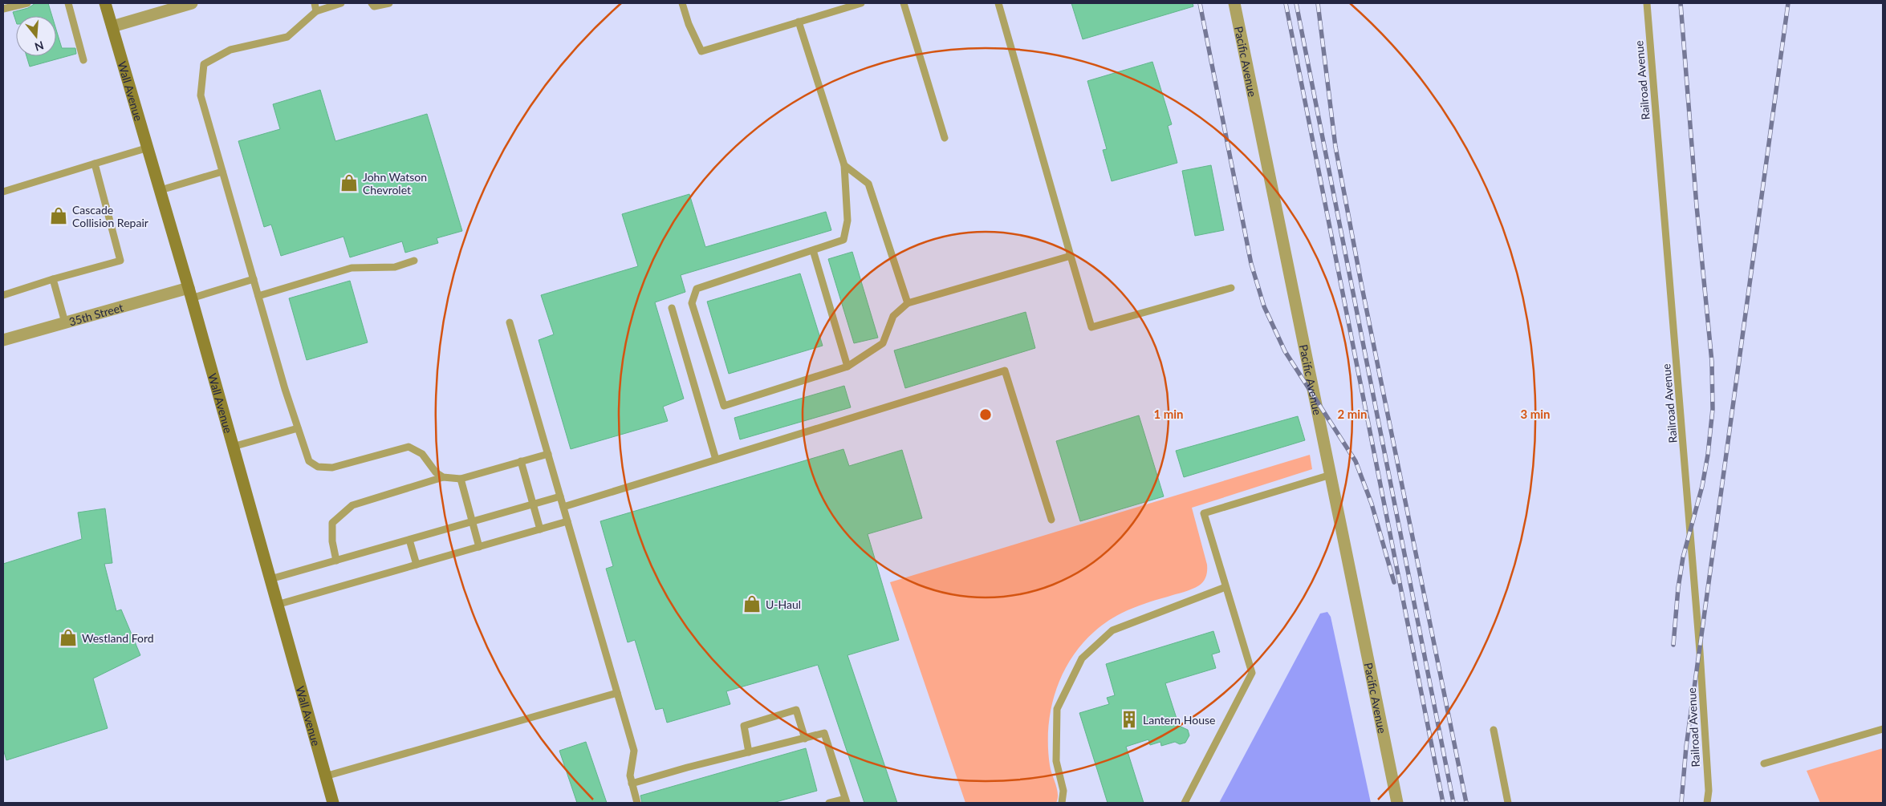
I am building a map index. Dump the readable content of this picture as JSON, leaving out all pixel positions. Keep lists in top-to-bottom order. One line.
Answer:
{"streets":{"main road":["Wall Avenue"],"street":["Pacific Avenue","35th Street"],"lane":["Railroad Avenue"]},"crossings":[["Wall Avenue","35th Street"]],"places":{"shop":["John Watson Chevrolet","Cascade Collision Repair","U-Haul","Westland Ford"],"building":["Lantern House"]},"north":"bottom","rings":["1 min","2 min","3 min"]}
